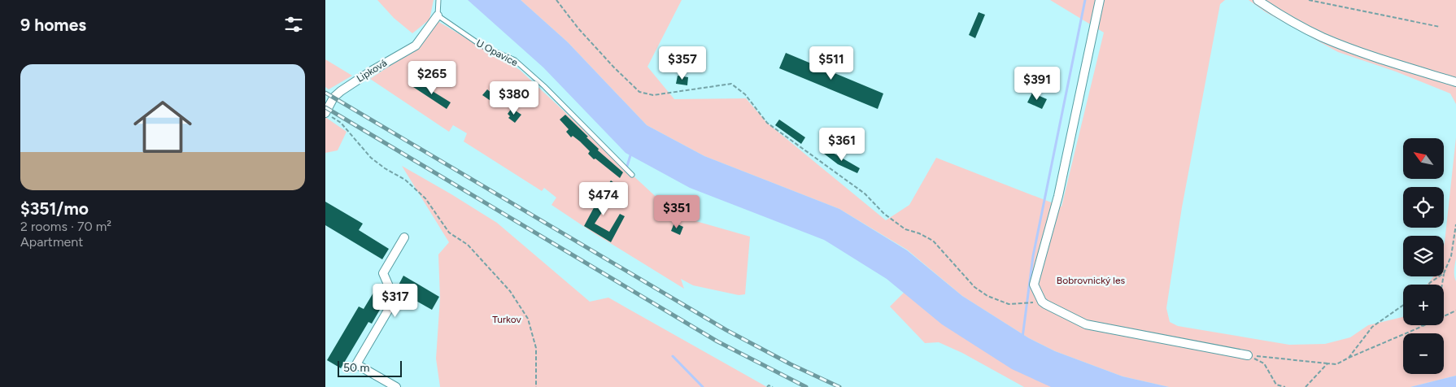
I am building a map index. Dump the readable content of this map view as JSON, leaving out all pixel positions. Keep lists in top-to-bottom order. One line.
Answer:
{"streets":{"street":["Lipková"],"lane":["U Opavice"]},"crossings":[["U Opavice","Lipková"]],"parks":["Bobrovnický les","Turkov"],"scale_bar":"50 m","north":"top left","page":{"heading":"9 homes","price":["$357","$511","$265","$391","$380","$361","$474","$351","$317"],"list":[{"name":"$351/mo","note":"2 rooms · 70 m² · Apartment"}],"map_buttons":["+","−"],"scale":"50 m"}}
